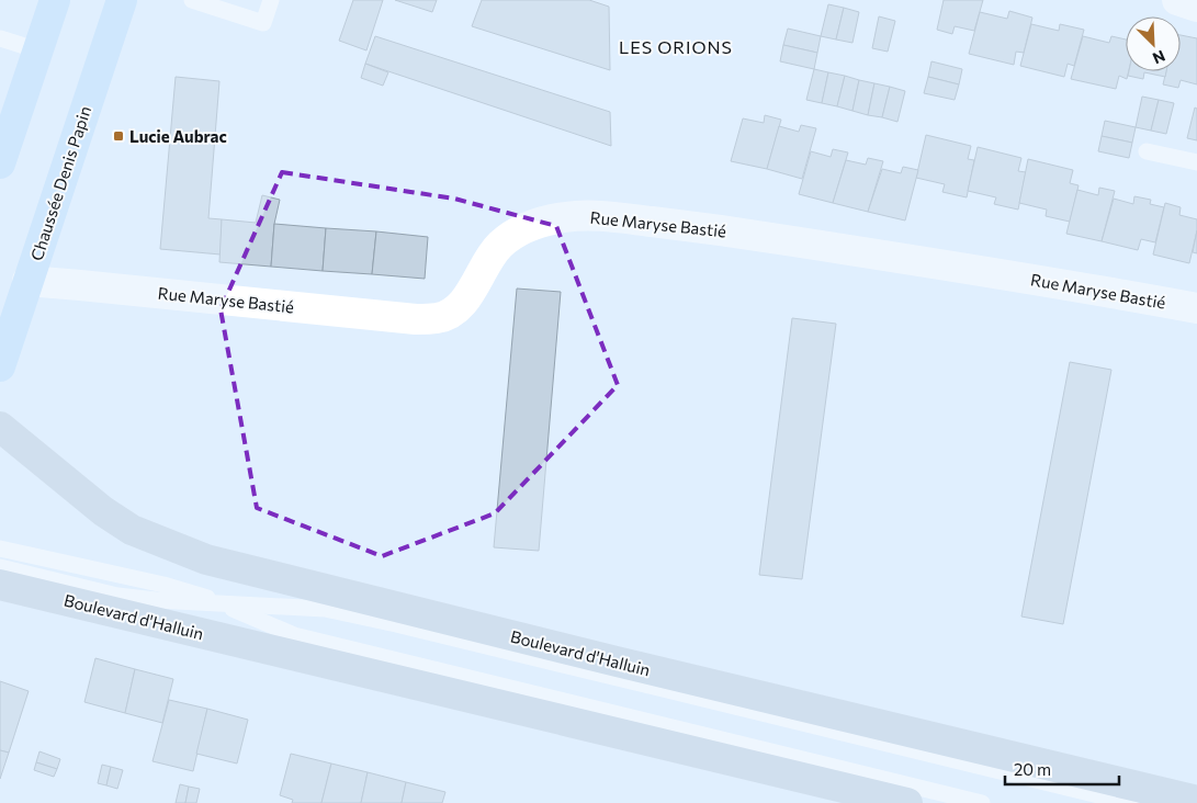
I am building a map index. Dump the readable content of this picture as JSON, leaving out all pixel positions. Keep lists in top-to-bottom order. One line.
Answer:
{"streets":{"main road":["Chaussée Denis Papin","Boulevard d'Halluin"],"street":["Rue Maryse Bastié"]},"crossings":[["Chaussée Denis Papin","Rue Maryse Bastié"]],"districts":["LES ORIONS"],"places":{"transit":["Lucie Aubrac"]},"scale_bar":"20 m","north":"bottom right"}
